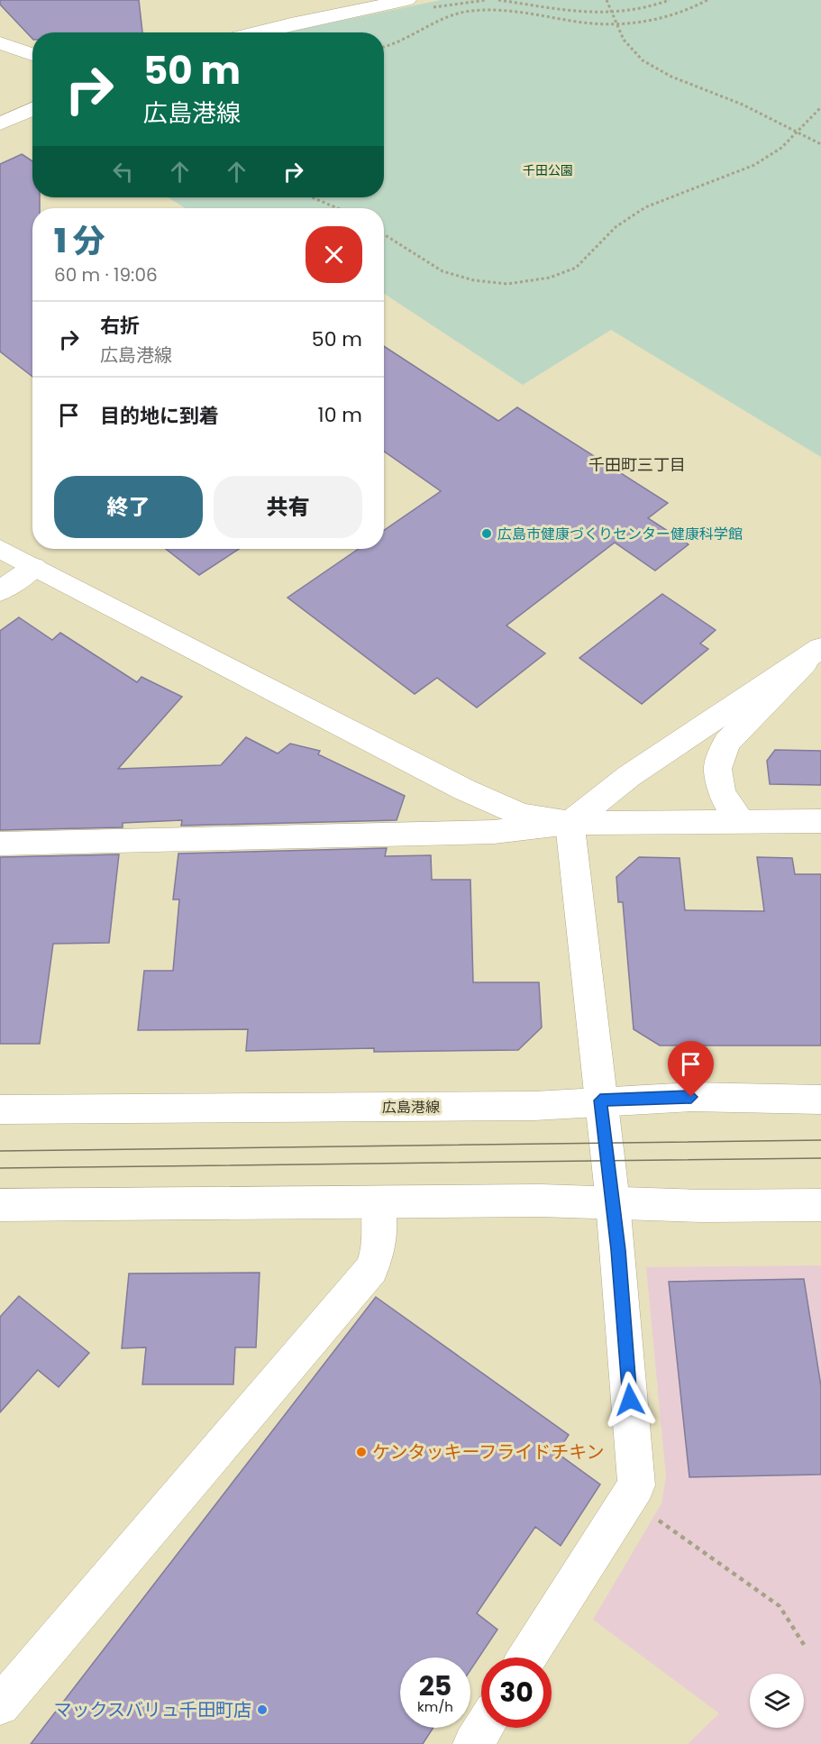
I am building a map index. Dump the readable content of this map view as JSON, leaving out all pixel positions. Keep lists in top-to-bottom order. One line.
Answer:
{"streets":{"street":["広島港線"]},"districts":["千田町三丁目"],"parks":["千田公園"],"places":["広島市健康づくりセンター健康科学館","ケンタッキーフライドチキン","マックスバリュ千田町店"],"page":{"turn":["50 m","広島港線"],"heading":["1 分","60 m · 19:06"],"list":[{"name":"右折","note":"広島港線","value":"50 m"},{"name":"目的地に到着","value":"10 m"}],"buttons":["終了","共有"],"speed":"25 km/h","limit":"30"}}
